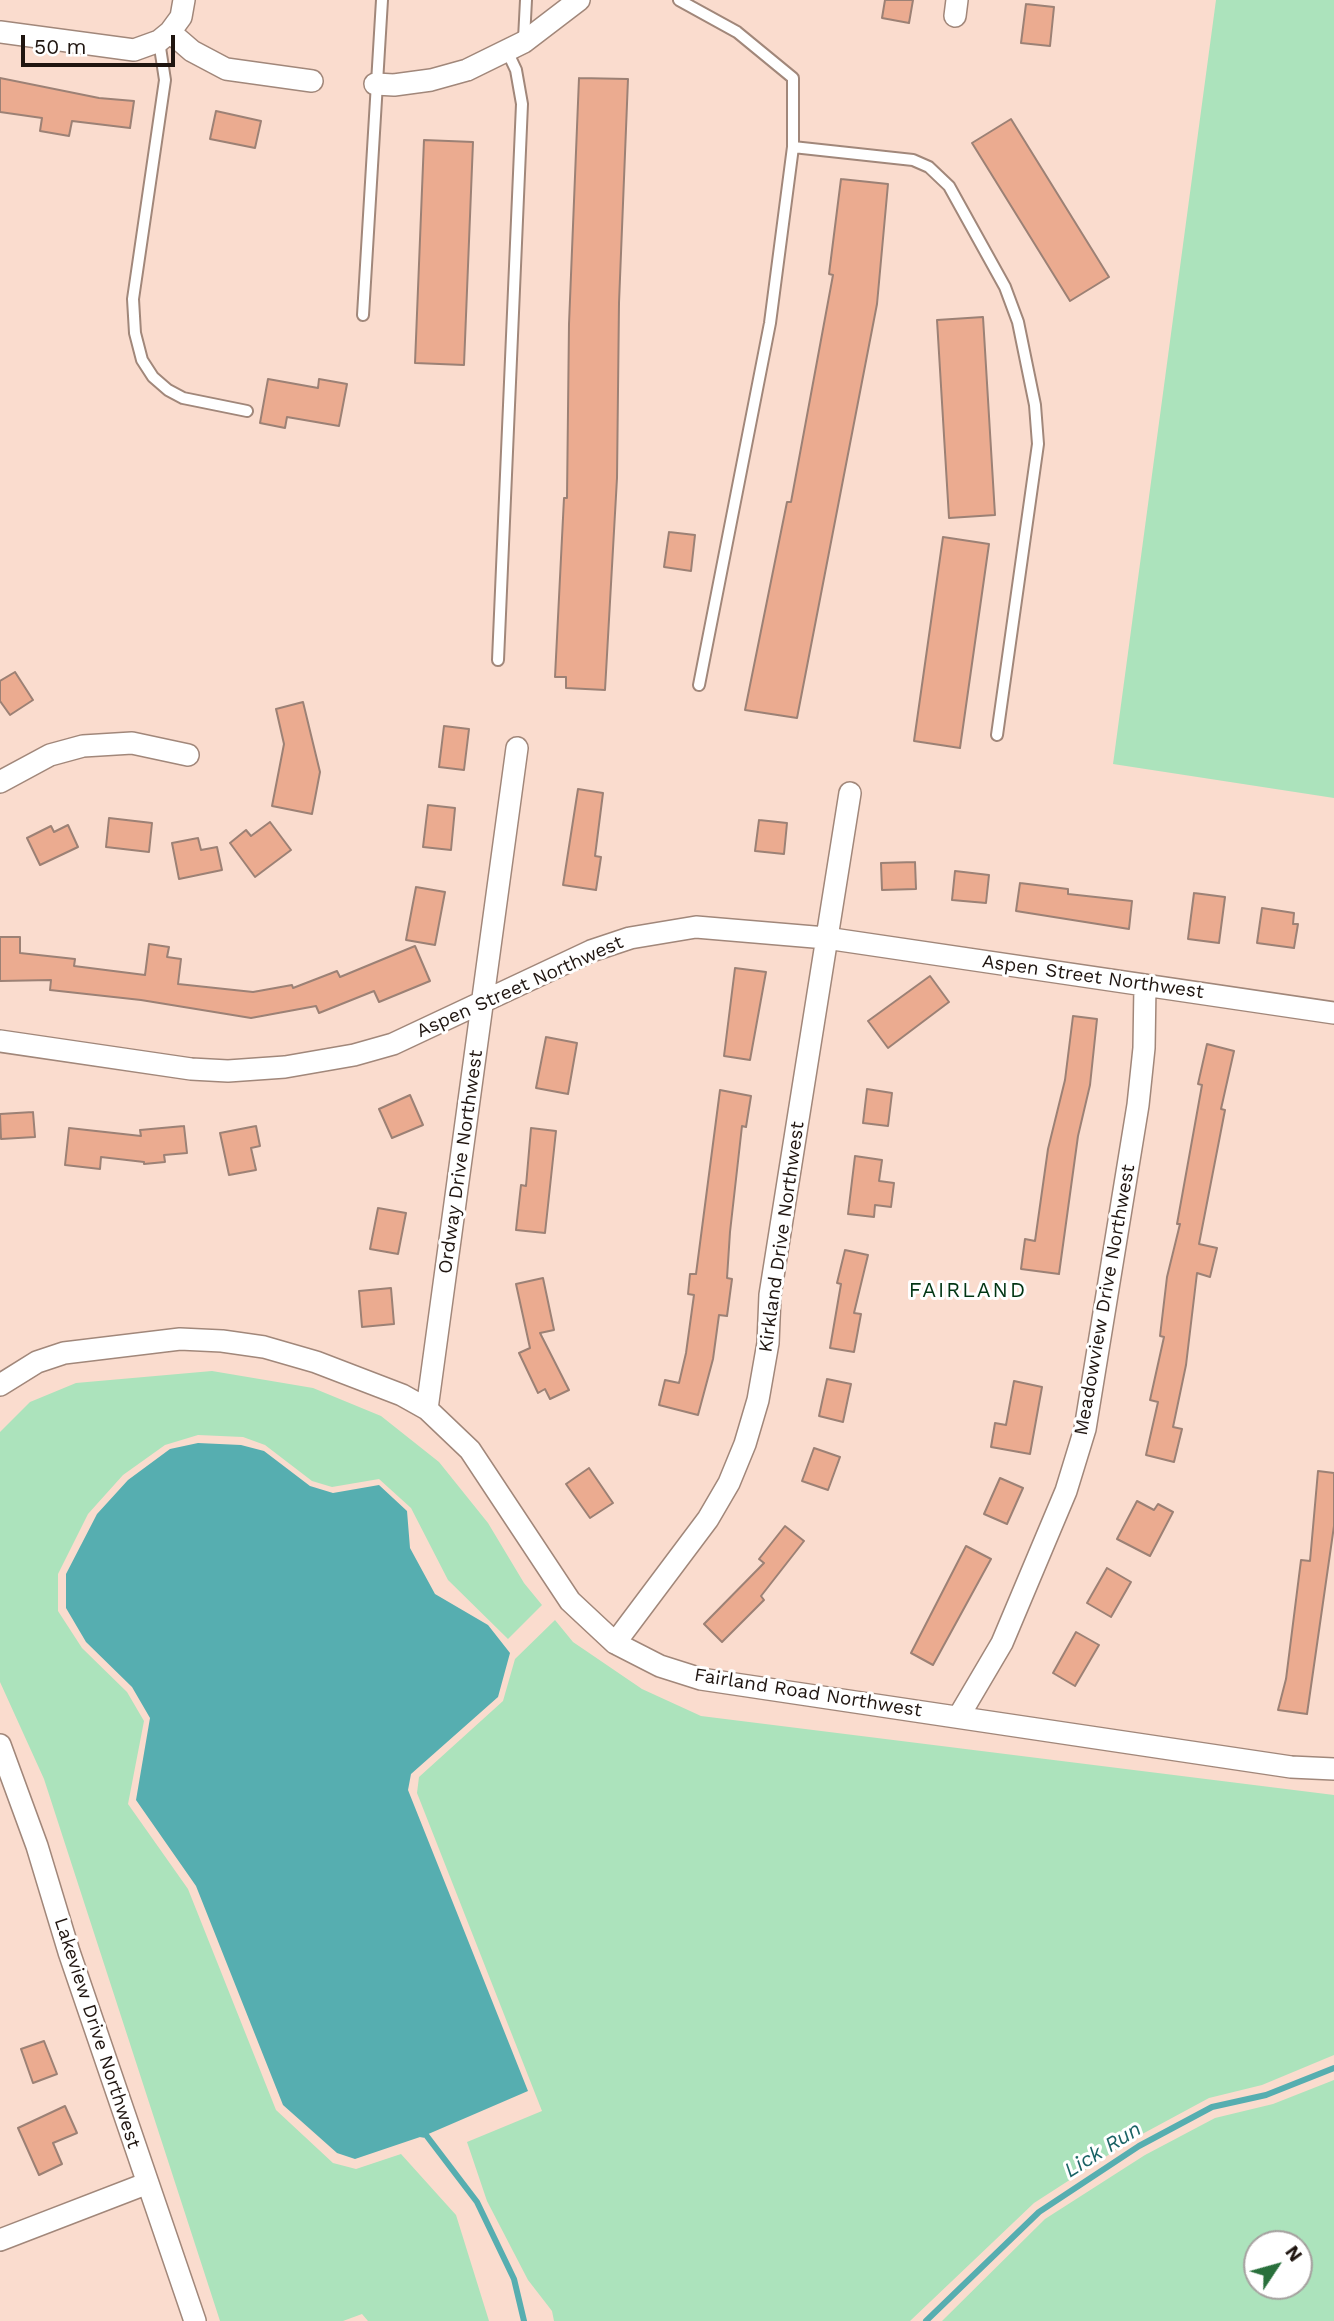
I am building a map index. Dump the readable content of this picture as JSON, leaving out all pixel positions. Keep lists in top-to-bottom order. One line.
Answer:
{"streets":{"street":["Aspen Street Northwest","Ordway Drive Northwest","Kirkland Drive Northwest","Meadowview Drive Northwest","Fairland Road Northwest","Lakeview Drive Northwest"]},"crossings":[["Aspen Street Northwest","Ordway Drive Northwest"],["Aspen Street Northwest","Kirkland Drive Northwest"],["Aspen Street Northwest","Meadowview Drive Northwest"],["Ordway Drive Northwest","Fairland Road Northwest"],["Kirkland Drive Northwest","Fairland Road Northwest"],["Meadowview Drive Northwest","Fairland Road Northwest"]],"districts":["FAIRLAND"],"water":["Lick Run"],"scale_bar":"50 m","north":"top right"}
